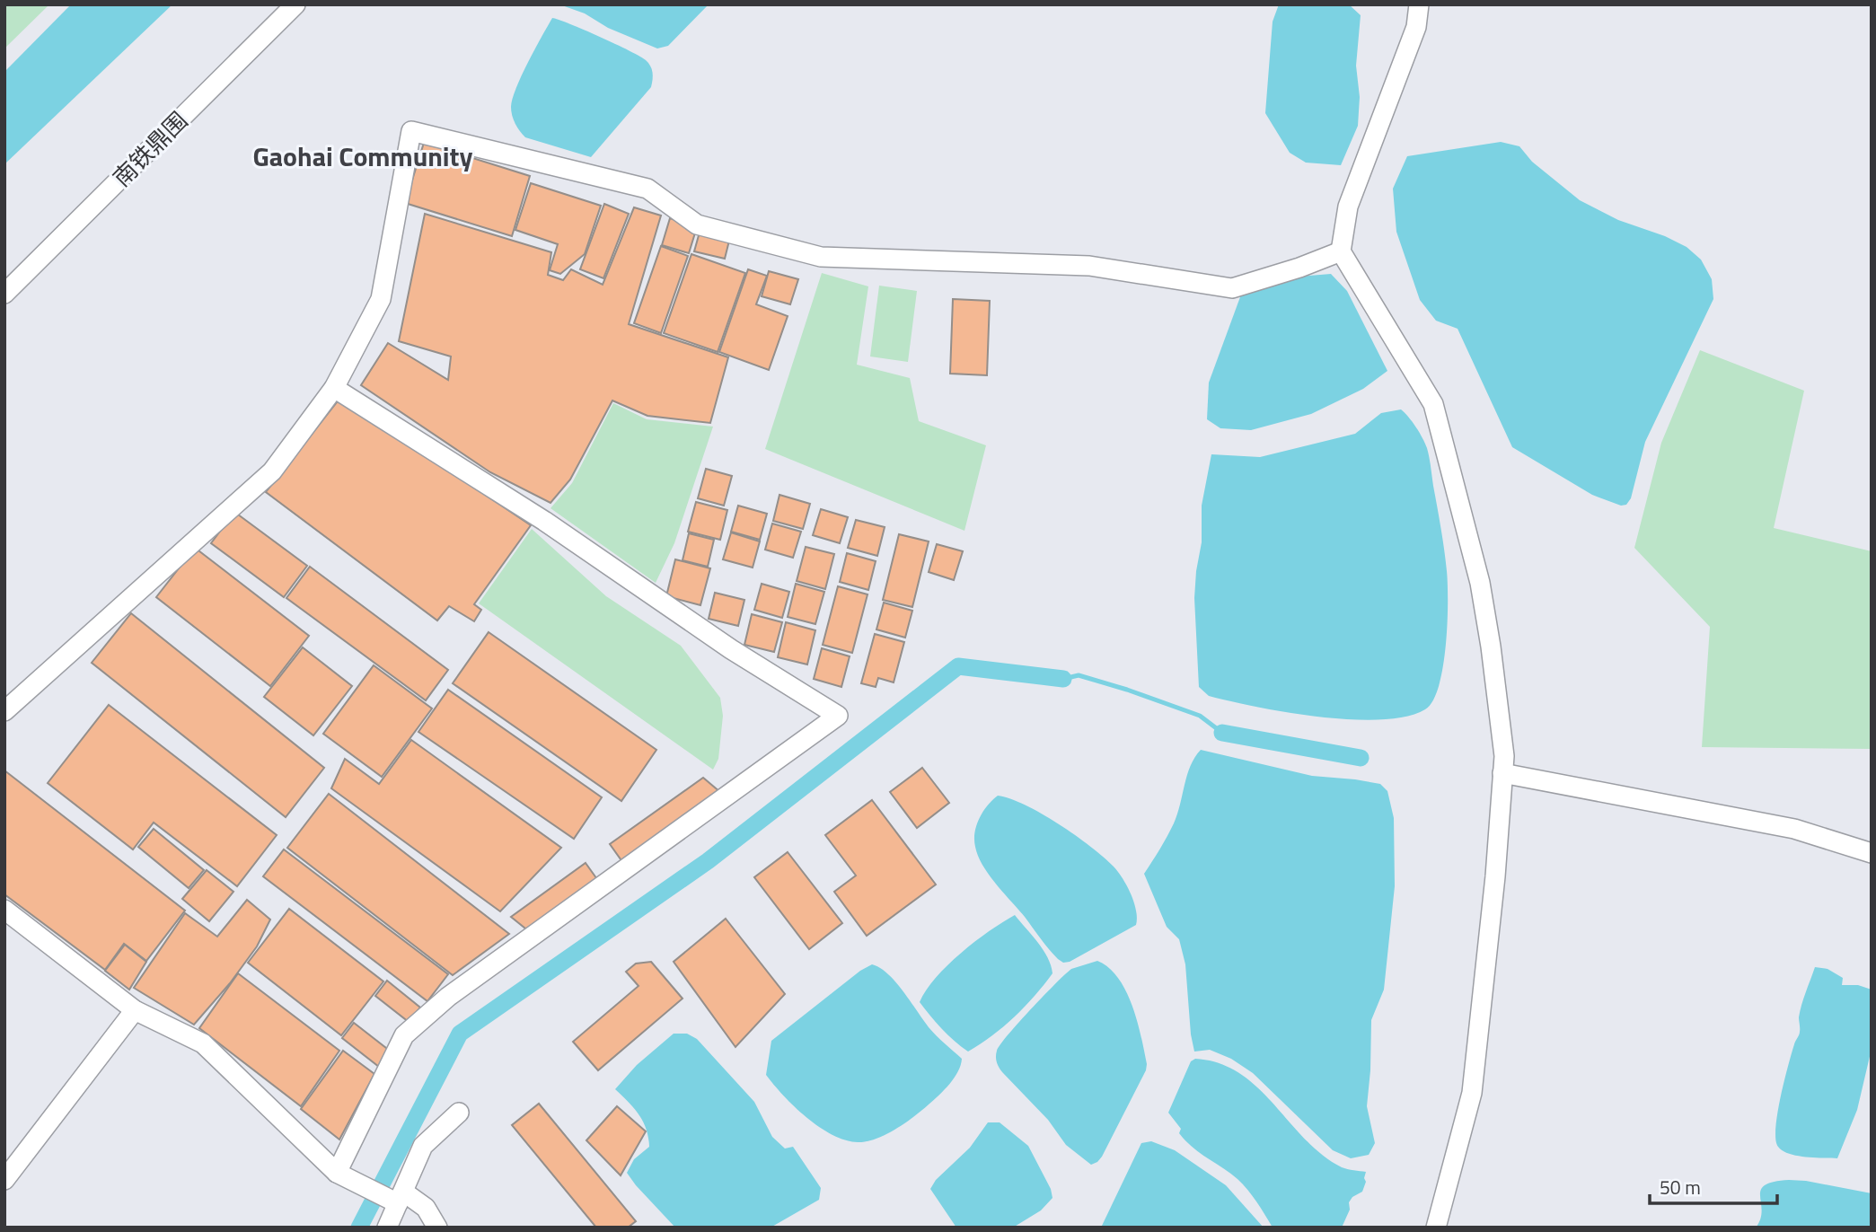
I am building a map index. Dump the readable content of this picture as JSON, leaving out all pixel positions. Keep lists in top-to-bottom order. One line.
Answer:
{"streets":{"street":["南铁鼎围"]},"districts":["Gaohai Community"],"scale_bar":"50 m"}
